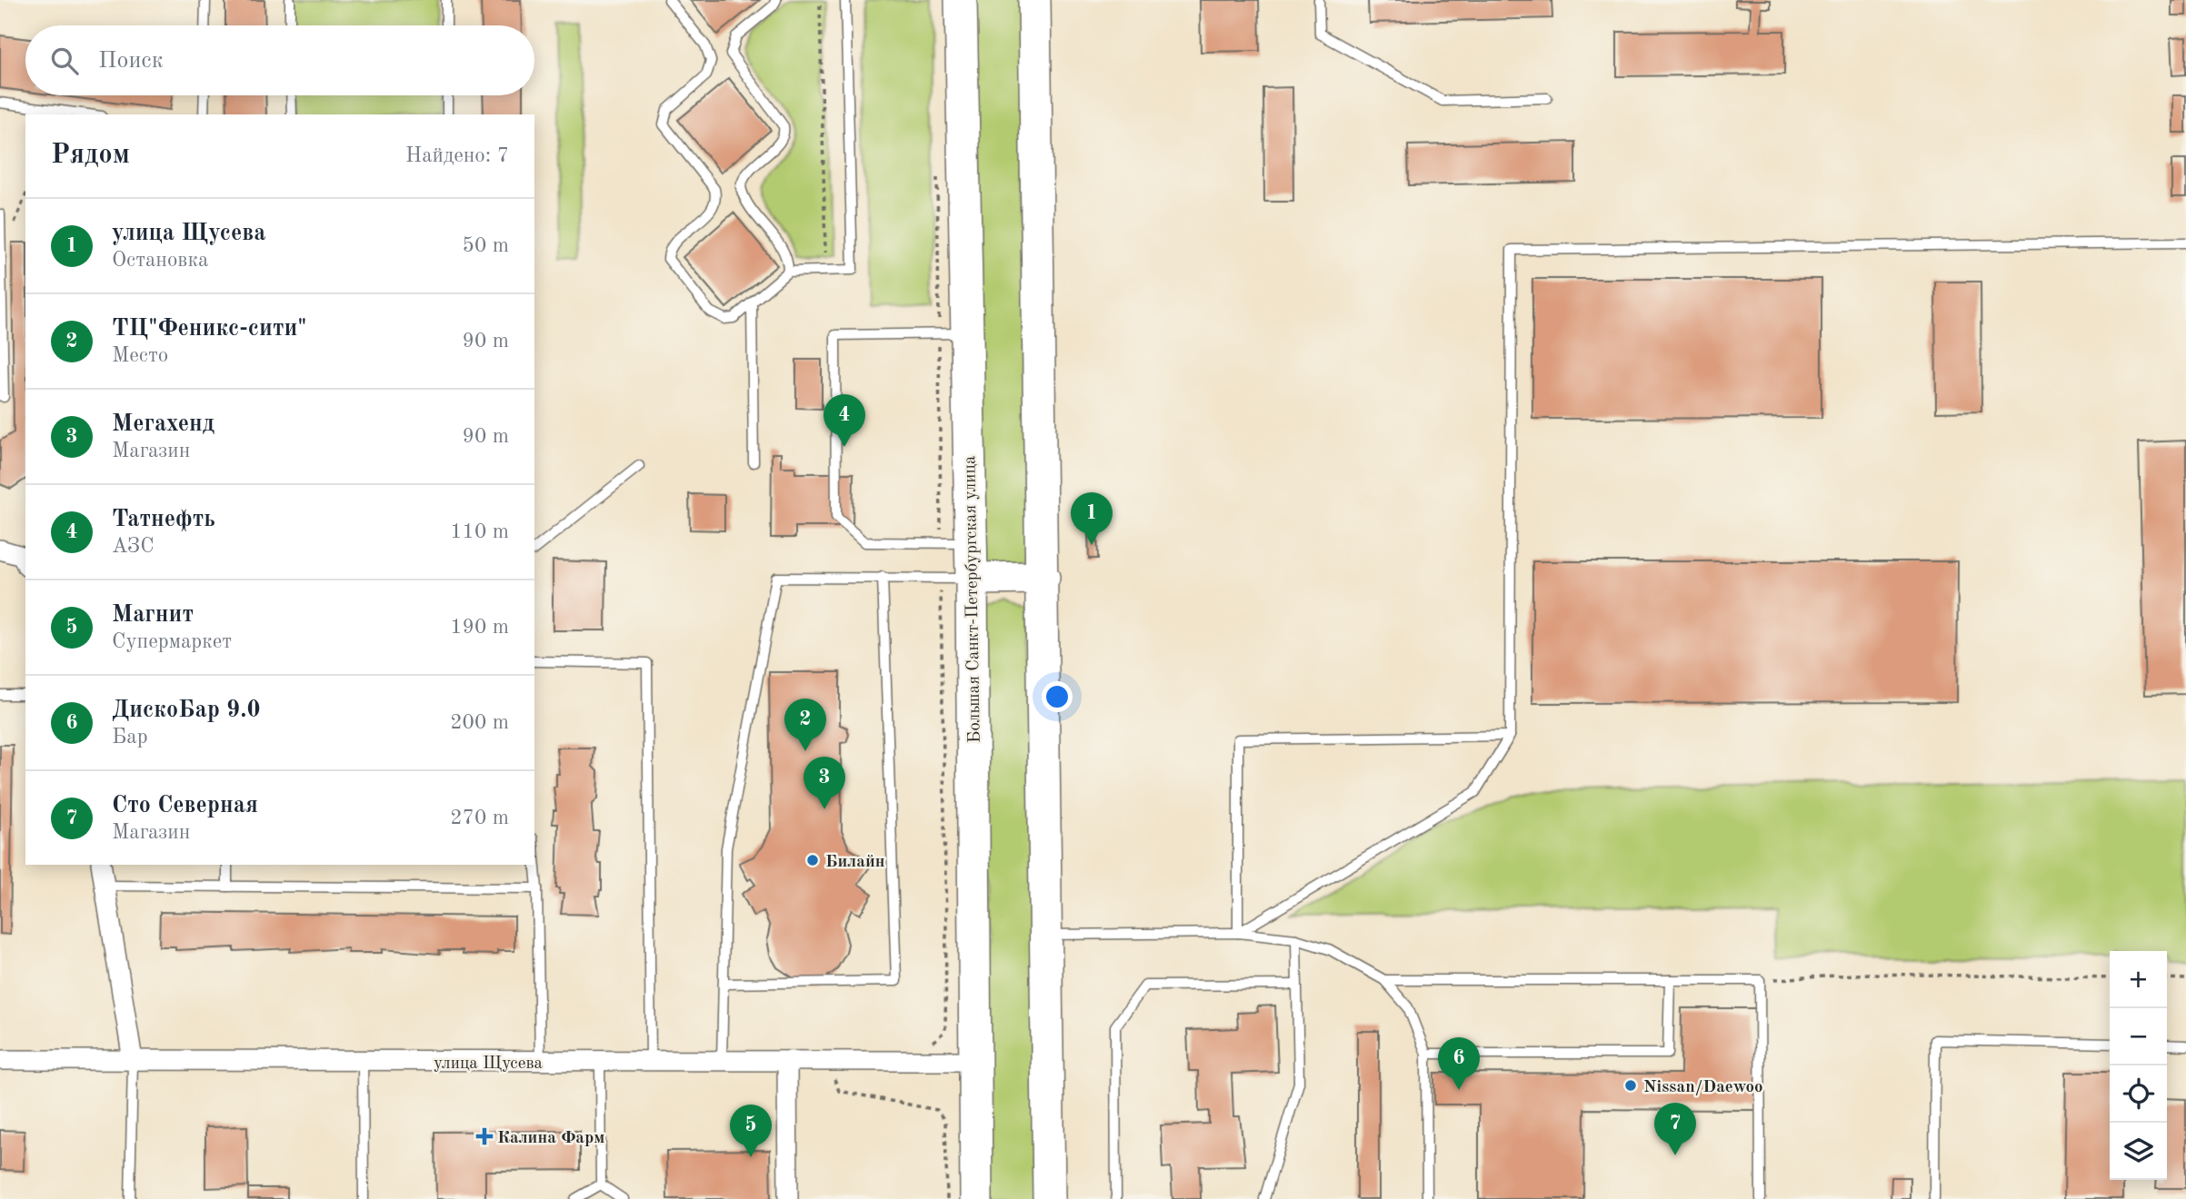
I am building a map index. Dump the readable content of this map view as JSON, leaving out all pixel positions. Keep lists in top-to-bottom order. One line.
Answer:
{"streets":{"main road":["Большая Санкт-Петербургская улица"],"street":["улица Щусева"]},"crossings":[["Большая Санкт-Петербургская улица","улица Щусева"]],"places":{"other":["Билайн","Nissan/Daewoo"],"health":["Калина Фарм"]},"page":{"search":"Поиск","heading":["Рядом","Найдено: 7"],"list":[{"mark":"1","name":"улица Щусева","note":"Остановка","value":"50 m"},{"mark":"2","name":"ТЦ\"Феникс-сити\"","note":"Место","value":"90 m"},{"mark":"3","name":"Мегахенд","note":"Магазин","value":"90 m"},{"mark":"4","name":"Татнефть","note":"АЗС","value":"110 m"},{"mark":"5","name":"Магнит","note":"Супермаркет","value":"190 m"},{"mark":"6","name":"ДискоБар 9.0","note":"Бар","value":"200 m"},{"mark":"7","name":"Сто Северная","note":"Магазин","value":"270 m"}],"pins":["4","1","2","3","6","7","5"],"map_buttons":["+","−"]}}
